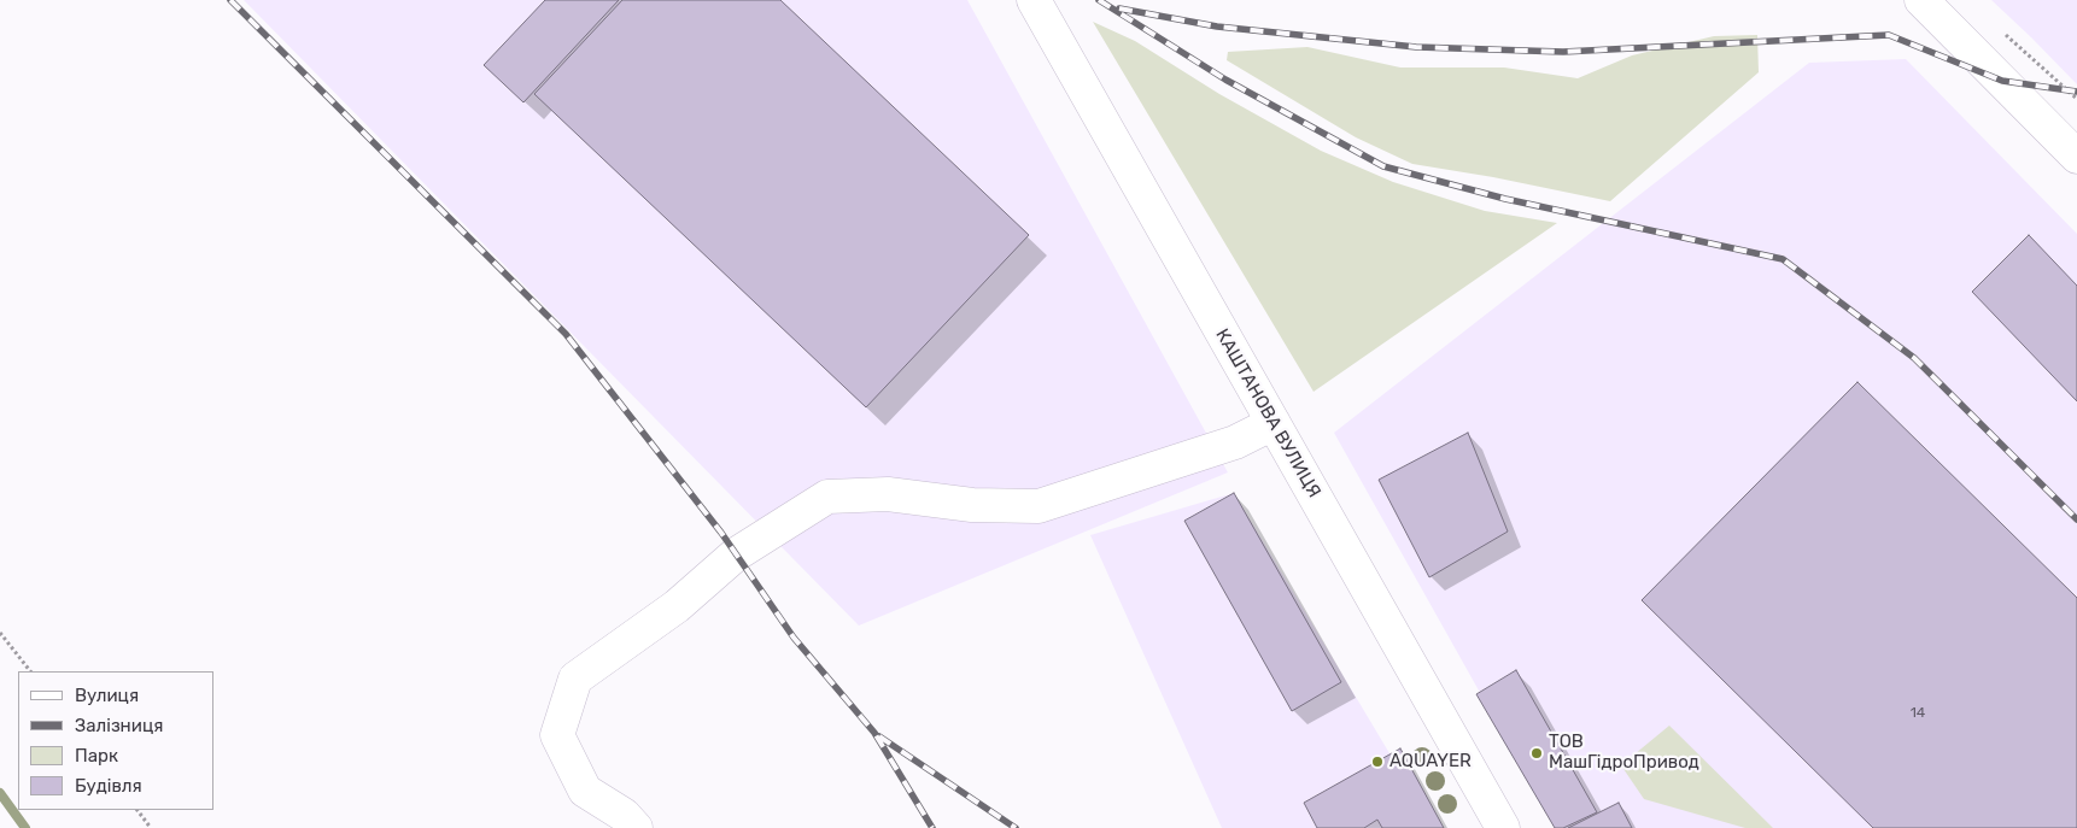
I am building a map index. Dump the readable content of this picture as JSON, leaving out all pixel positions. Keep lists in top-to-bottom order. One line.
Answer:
{"streets":{"street":["КАШТАНОВА ВУЛИЦЯ"]},"places":["ТОВ МашГідроПривод","AQUAYER"],"house_numbers":["14"],"legend":["Вулиця","Залізниця","Парк","Будівля"]}
